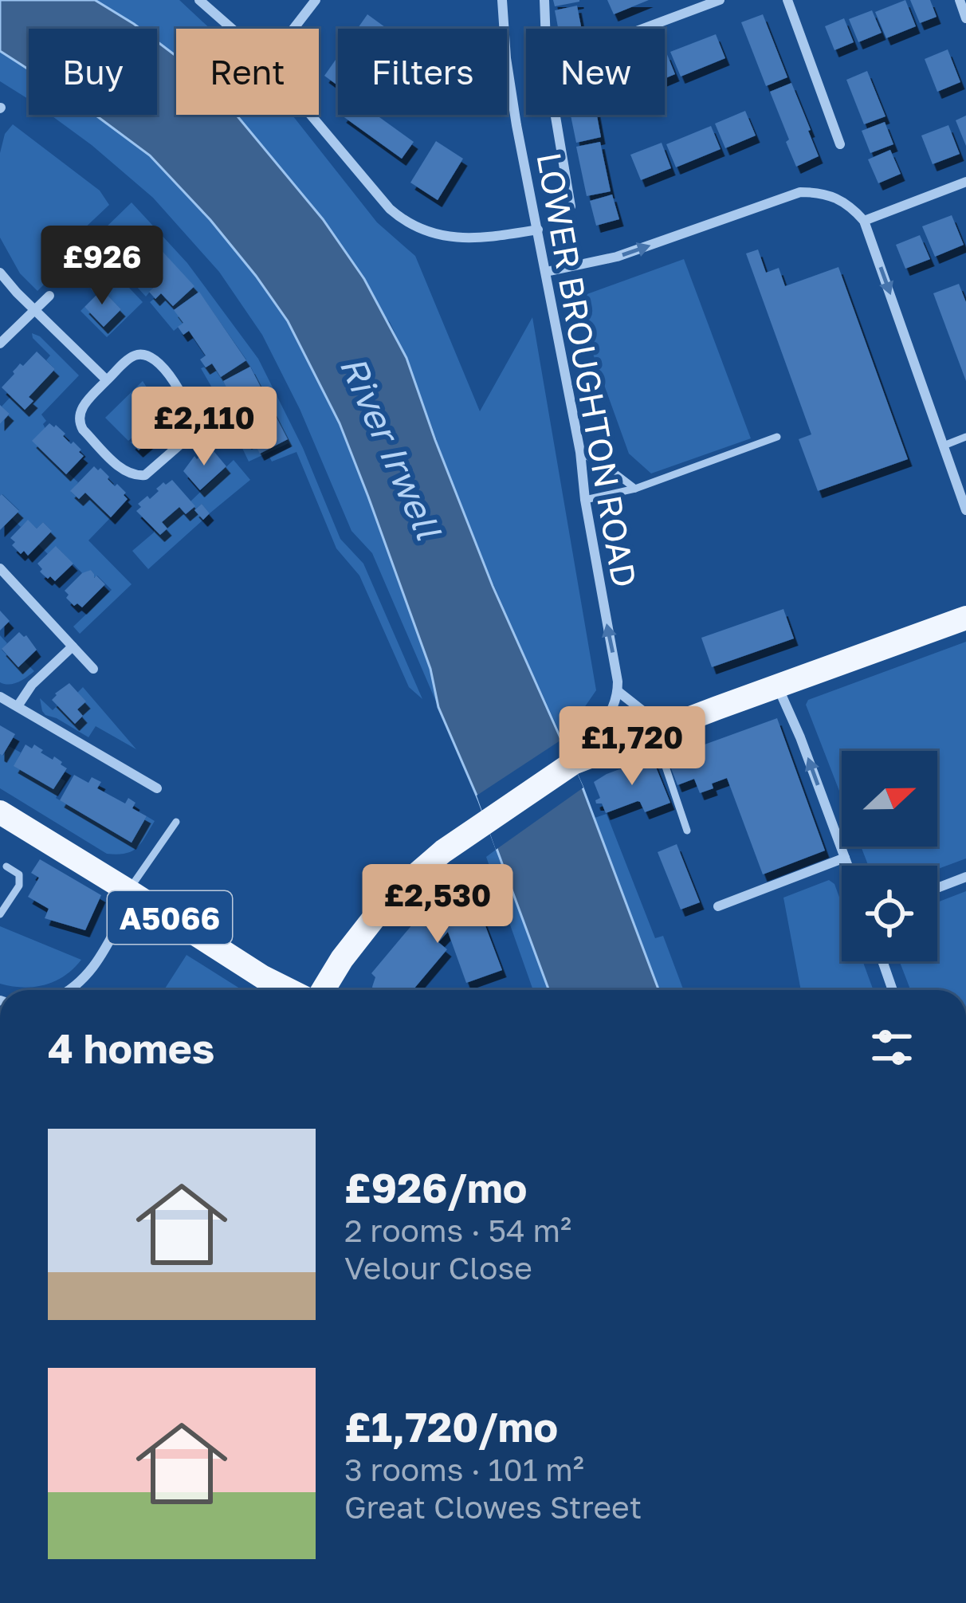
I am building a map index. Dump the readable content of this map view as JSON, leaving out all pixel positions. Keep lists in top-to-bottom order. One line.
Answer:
{"streets":{"main road":["A5066"],"street":["LOWER BROUGHTON ROAD"]},"water":["River Irwell"],"north":"right","page":{"chip":["Buy","Rent","Filters","New"],"price":["£926","£2,110","£1,720","£2,530"],"heading":"4 homes","list":[{"name":"£926/mo","note":"2 rooms · 54 m² · Velour Close"},{"name":"£1,720/mo","note":"3 rooms · 101 m² · Great Clowes Street"}]}}
